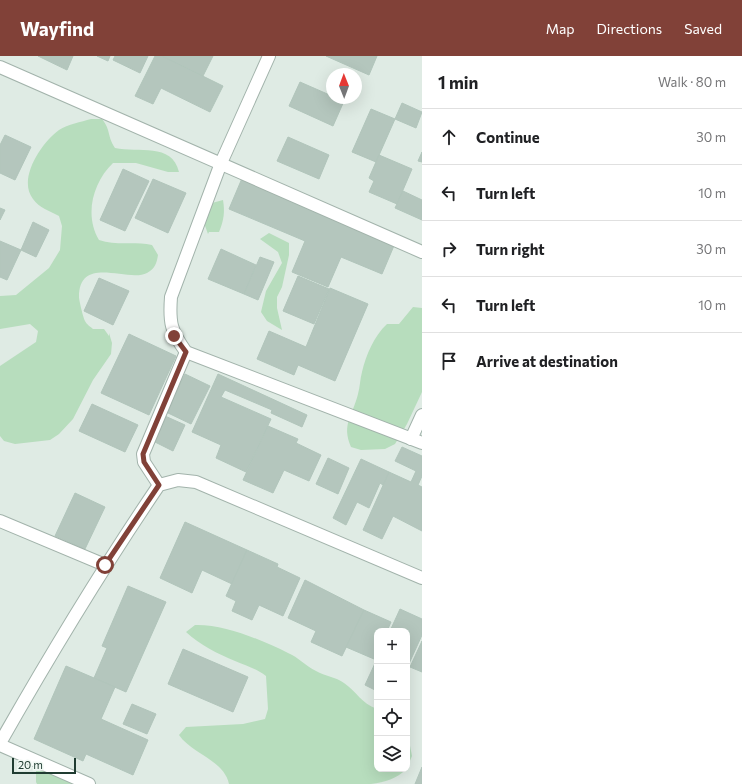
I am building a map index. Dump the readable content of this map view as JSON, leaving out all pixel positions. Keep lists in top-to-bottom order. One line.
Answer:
{"scale_bar":"20 m","north":"top","page":{"header":"Wayfind","nav":["Map","Directions","Saved"],"heading":["1 min","Walk · 80 m"],"list":[["Continue","30 m"],["Turn left","10 m"],["Turn right","30 m"],["Turn left","10 m"],"Arrive at destination"],"map_buttons":["+","−"],"scale":"20 m"}}
